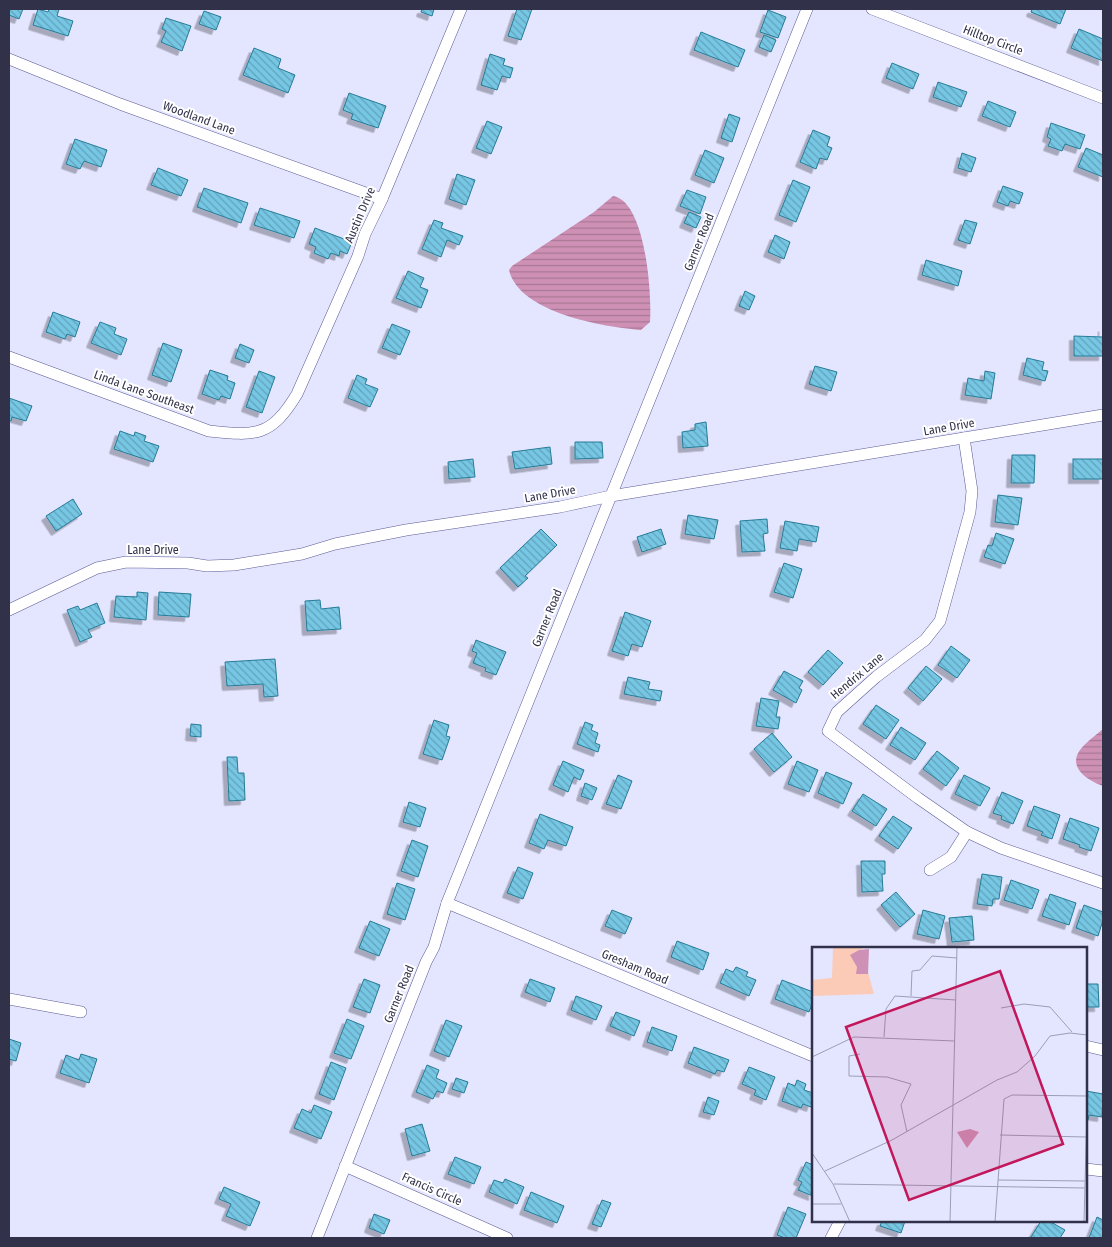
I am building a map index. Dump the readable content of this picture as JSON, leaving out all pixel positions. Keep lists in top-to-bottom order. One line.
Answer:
{"streets":{"street":["Hilltop Circle","Woodland Lane","Austin Drive","Garner Road","Linda Lane Southeast","Lane Drive","Hendrix Lane","Gresham Road","Francis Circle"]},"crossings":[["Woodland Lane","Austin Drive"],["Austin Drive","Linda Lane Southeast"],["Garner Road","Lane Drive"],["Garner Road","Gresham Road"],["Garner Road","Francis Circle"],["Lane Drive","Hendrix Lane"]]}
